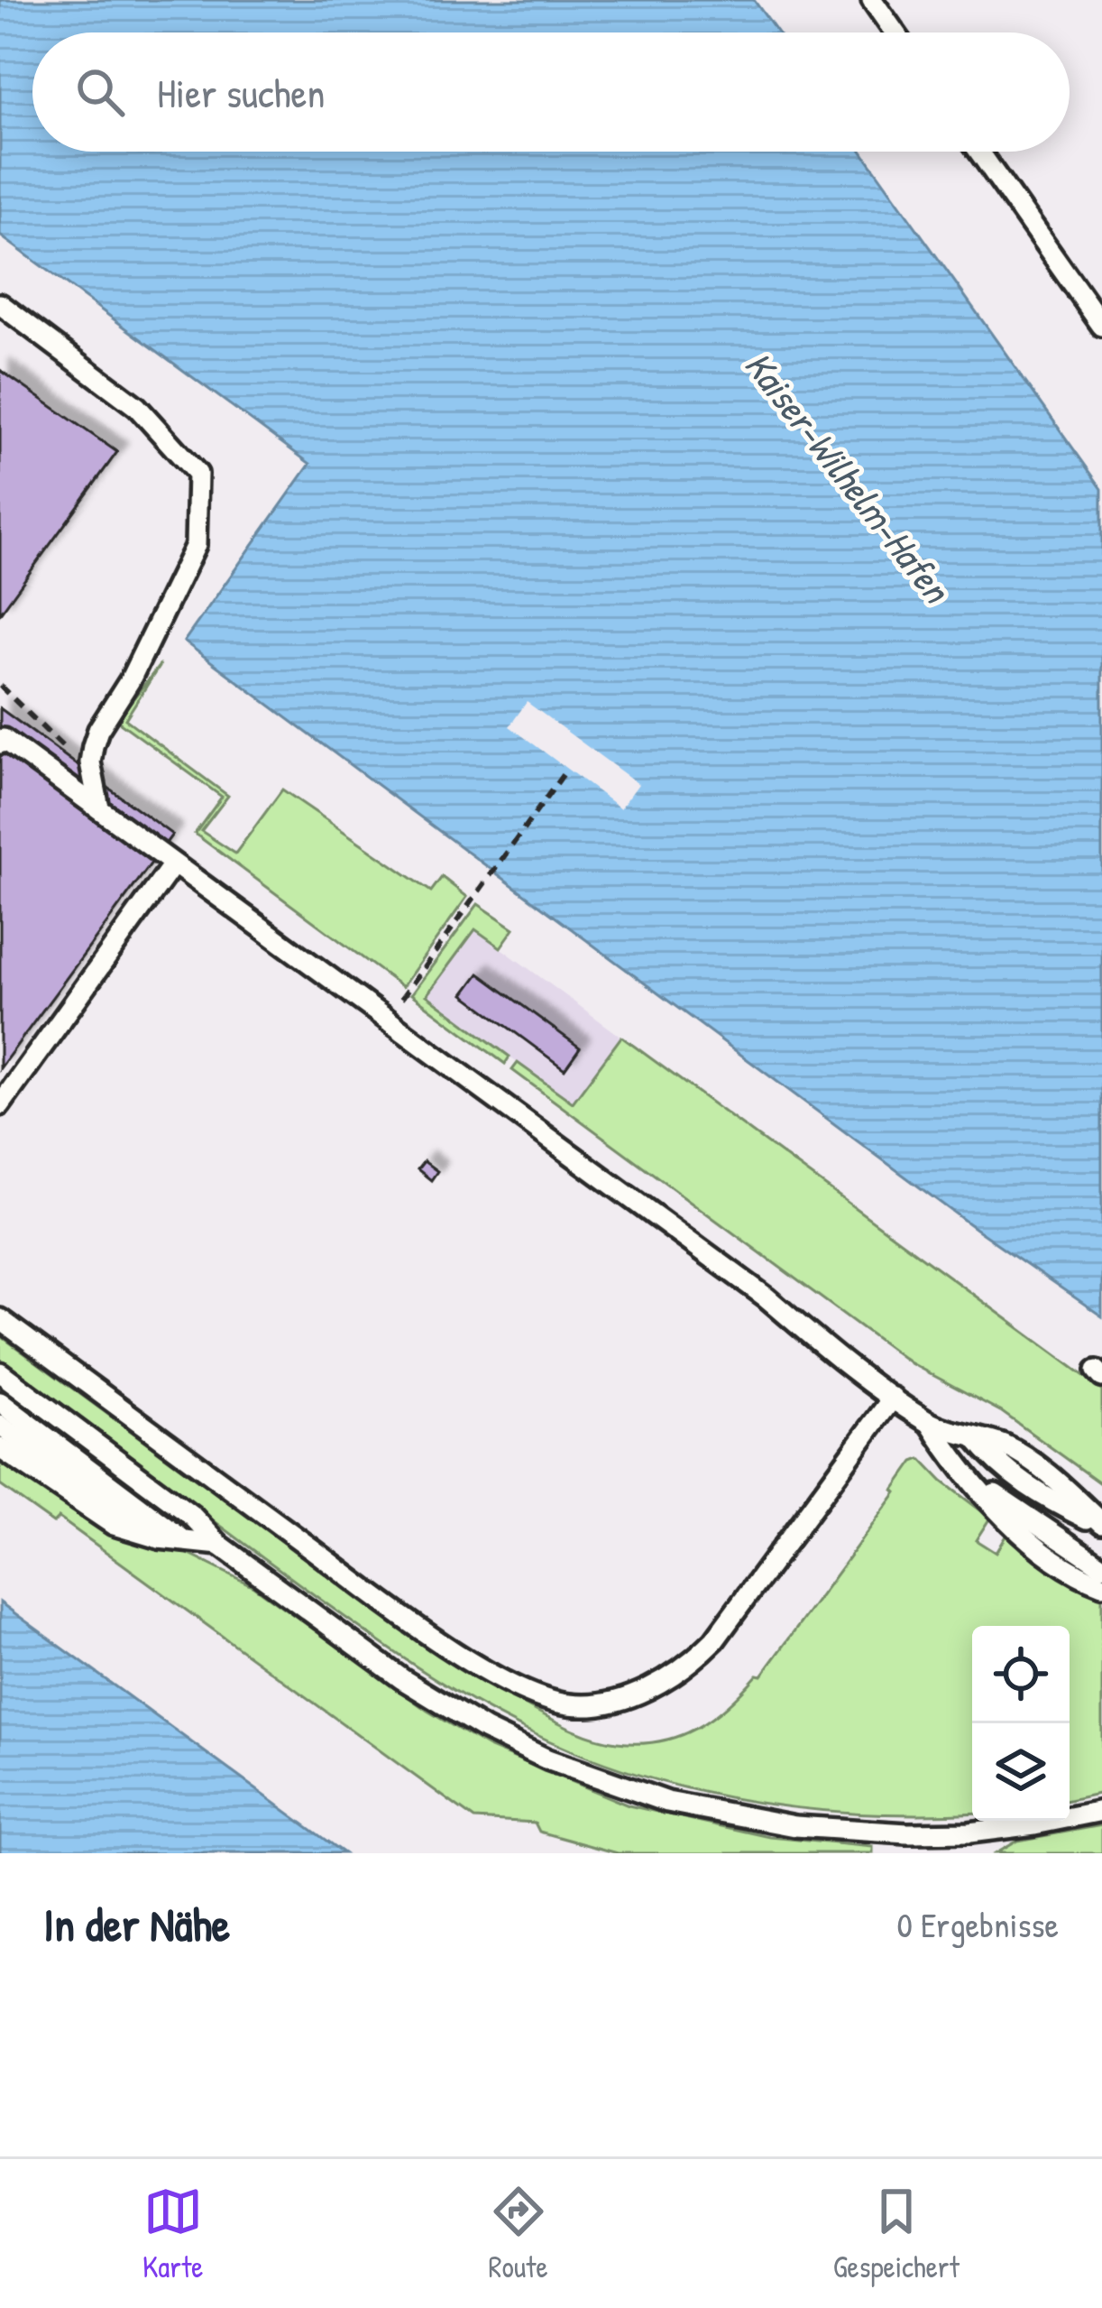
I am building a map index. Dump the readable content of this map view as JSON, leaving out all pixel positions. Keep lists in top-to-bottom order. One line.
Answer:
{"water":["Kaiser-Wilhelm-Hafen"],"page":{"search":"Hier suchen","heading":["In der Nähe","0 Ergebnisse"],"nav":["Karte","Route","Gespeichert"]}}
